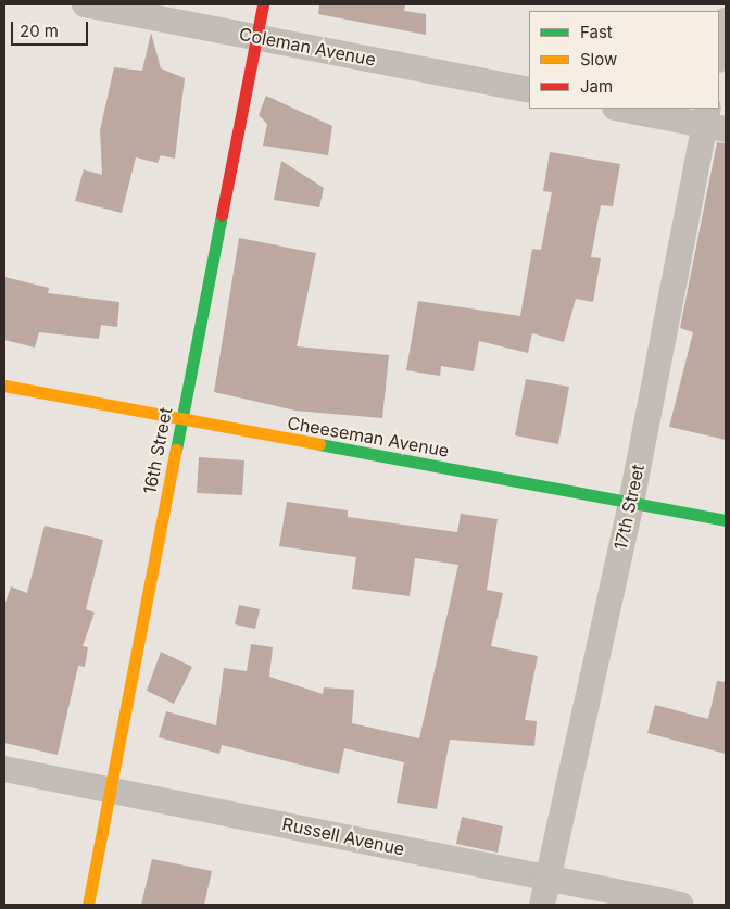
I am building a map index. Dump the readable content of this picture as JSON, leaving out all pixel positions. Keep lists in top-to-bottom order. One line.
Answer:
{"streets":{"street":["Coleman Avenue","Cheeseman Avenue","16th Street","17th Street","Russell Avenue"]},"crossings":[["Coleman Avenue","16th Street"],["Cheeseman Avenue","16th Street"],["Cheeseman Avenue","17th Street"],["16th Street","Russell Avenue"],["17th Street","Russell Avenue"]],"legend":["Fast","Slow","Jam"],"scale_bar":"20 m"}
